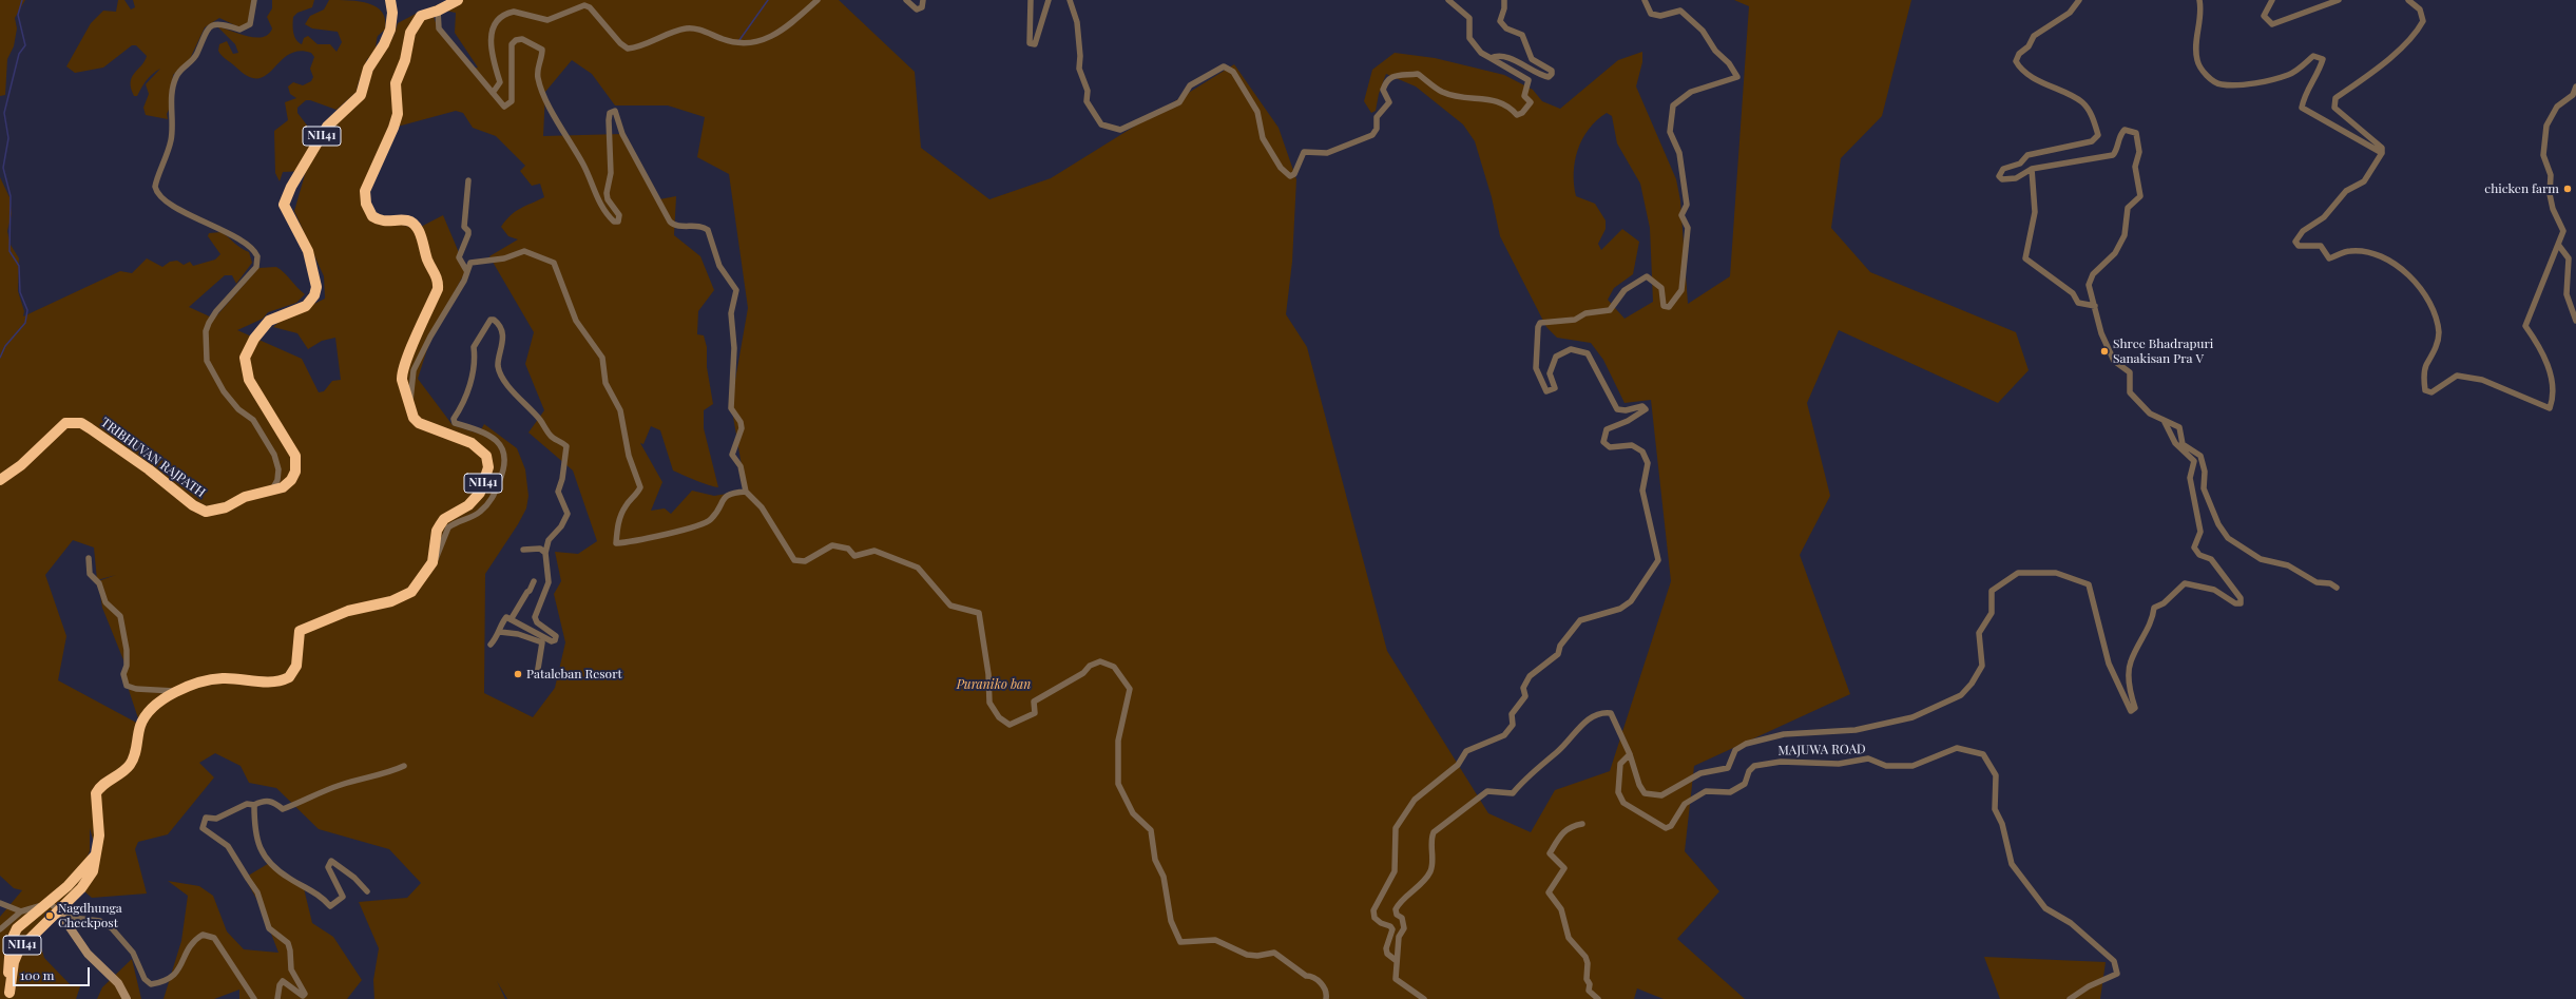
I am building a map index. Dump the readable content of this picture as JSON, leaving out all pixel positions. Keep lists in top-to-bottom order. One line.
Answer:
{"streets":{"highway":["NH41","TRIBHUVAN RAJPATH"],"street":["MAJUWA ROAD"]},"parks":["Puraniko ban"],"places":["chicken farm","Shree Bhadrapuri Sanakisan Pra V","Pataleban Resort","Nagdhunga Checkpost"],"scale_bar":"100 m"}
